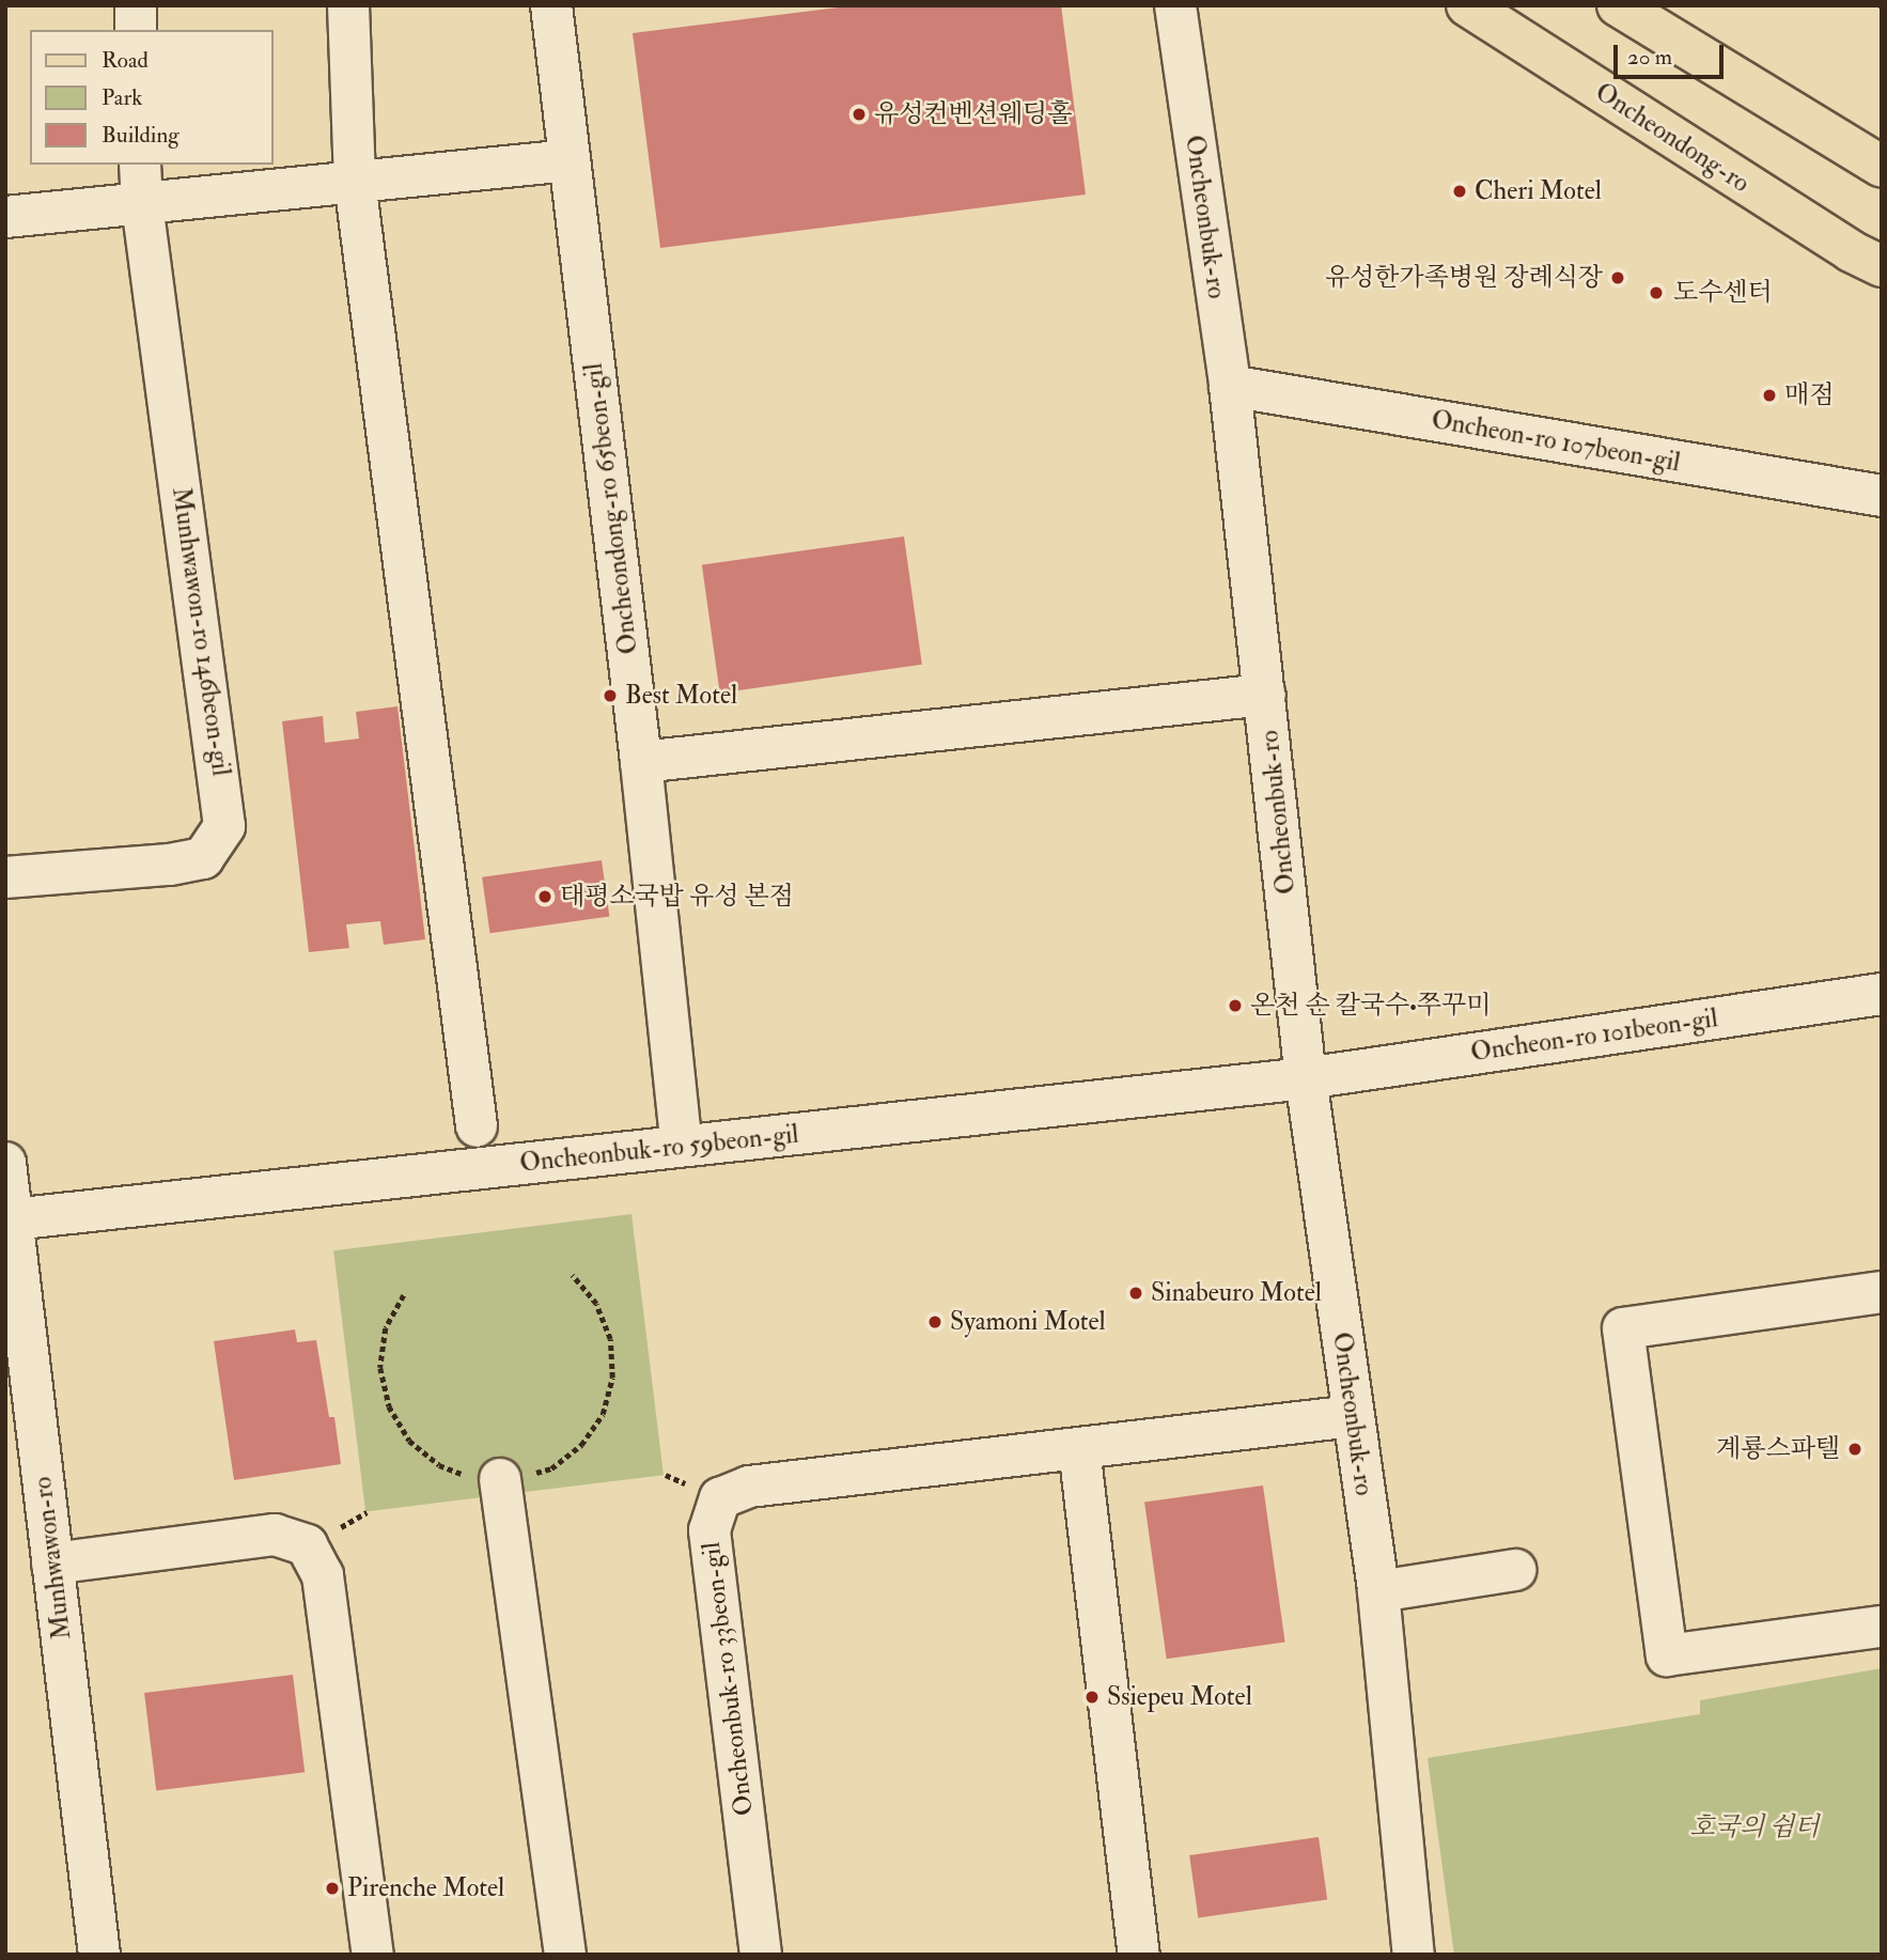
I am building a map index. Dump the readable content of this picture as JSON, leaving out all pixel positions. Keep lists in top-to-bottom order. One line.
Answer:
{"streets":{"main road":["Oncheondong-ro"],"street":["Oncheonbuk-ro","Oncheon-ro 107beon-gil","Oncheondong-ro 65beon-gil","Munhwawon-ro 146beon-gil","Oncheon-ro 101beon-gil","Oncheonbuk-ro 59beon-gil","Munhwawon-ro","Oncheonbuk-ro 33beon-gil"]},"crossings":[["Oncheonbuk-ro","Oncheon-ro 107beon-gil"],["Oncheonbuk-ro","Oncheondong-ro 65beon-gil"],["Oncheonbuk-ro","Oncheon-ro 101beon-gil"],["Oncheonbuk-ro","Oncheonbuk-ro 59beon-gil"],["Oncheonbuk-ro","Oncheonbuk-ro 33beon-gil"],["Oncheondong-ro 65beon-gil","Oncheonbuk-ro 59beon-gil"],["Oncheon-ro 101beon-gil","Oncheonbuk-ro 59beon-gil"],["Oncheonbuk-ro 59beon-gil","Munhwawon-ro"]],"parks":["호국의 쉼터"],"places":["유성컨벤션웨딩홀","Cheri Motel","유성한가족병원 장례식장","도수센터","매점","Best Motel","태평소국밥 유성 본점","온천 손 칼국수•쭈꾸미","Sinabeuro Motel","Syamoni Motel","계룡스파텔","Ssiepeu Motel","Pirenche Motel"],"legend":["Road","Park","Building"],"scale_bar":"20 m"}
